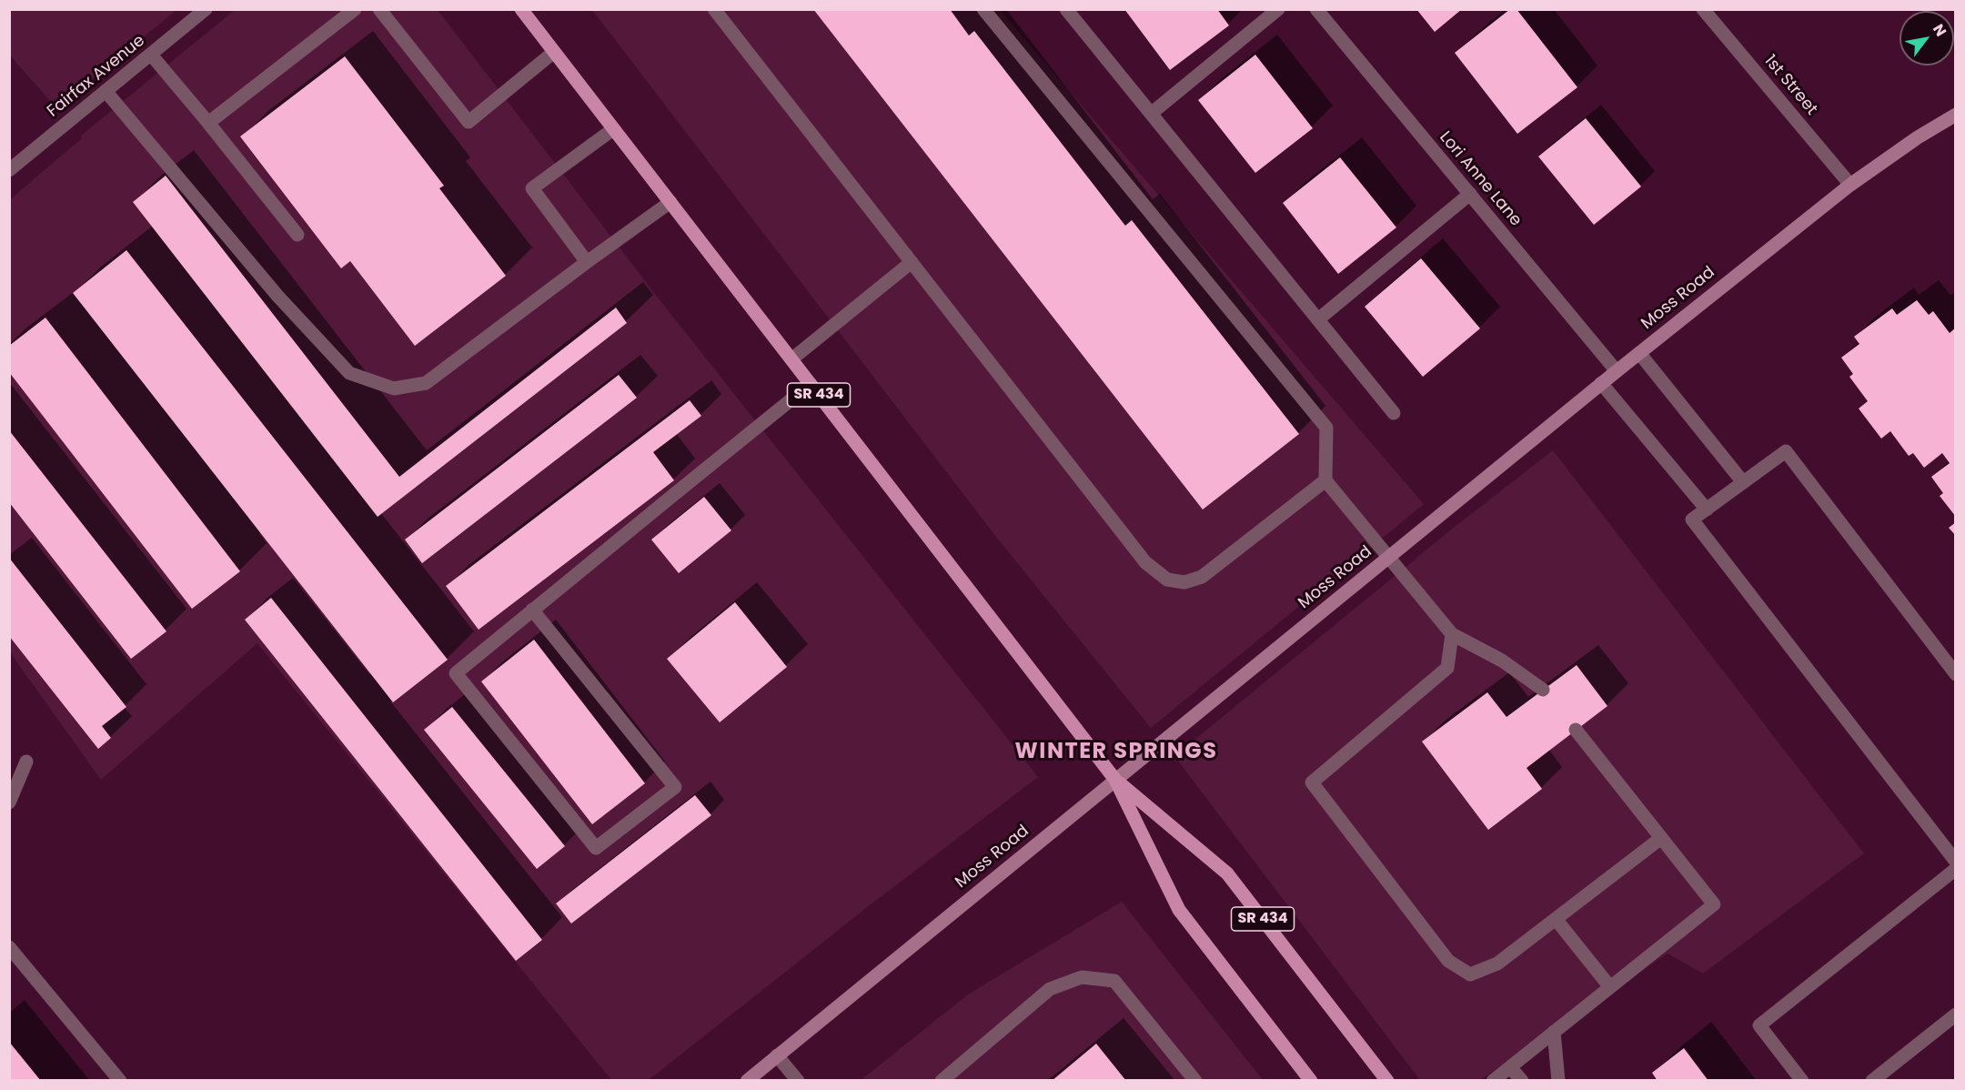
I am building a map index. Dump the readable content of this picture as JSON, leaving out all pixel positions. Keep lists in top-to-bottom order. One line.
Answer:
{"streets":{"main road":["SR 434"],"street":["Fairfax Avenue","1st Street","Lori Anne Lane","Moss Road"]},"crossings":[["1st Street","Moss Road"],["Lori Anne Lane","Moss Road"],["Moss Road","SR 434"]],"districts":["WINTER SPRINGS"],"north":"top right"}
